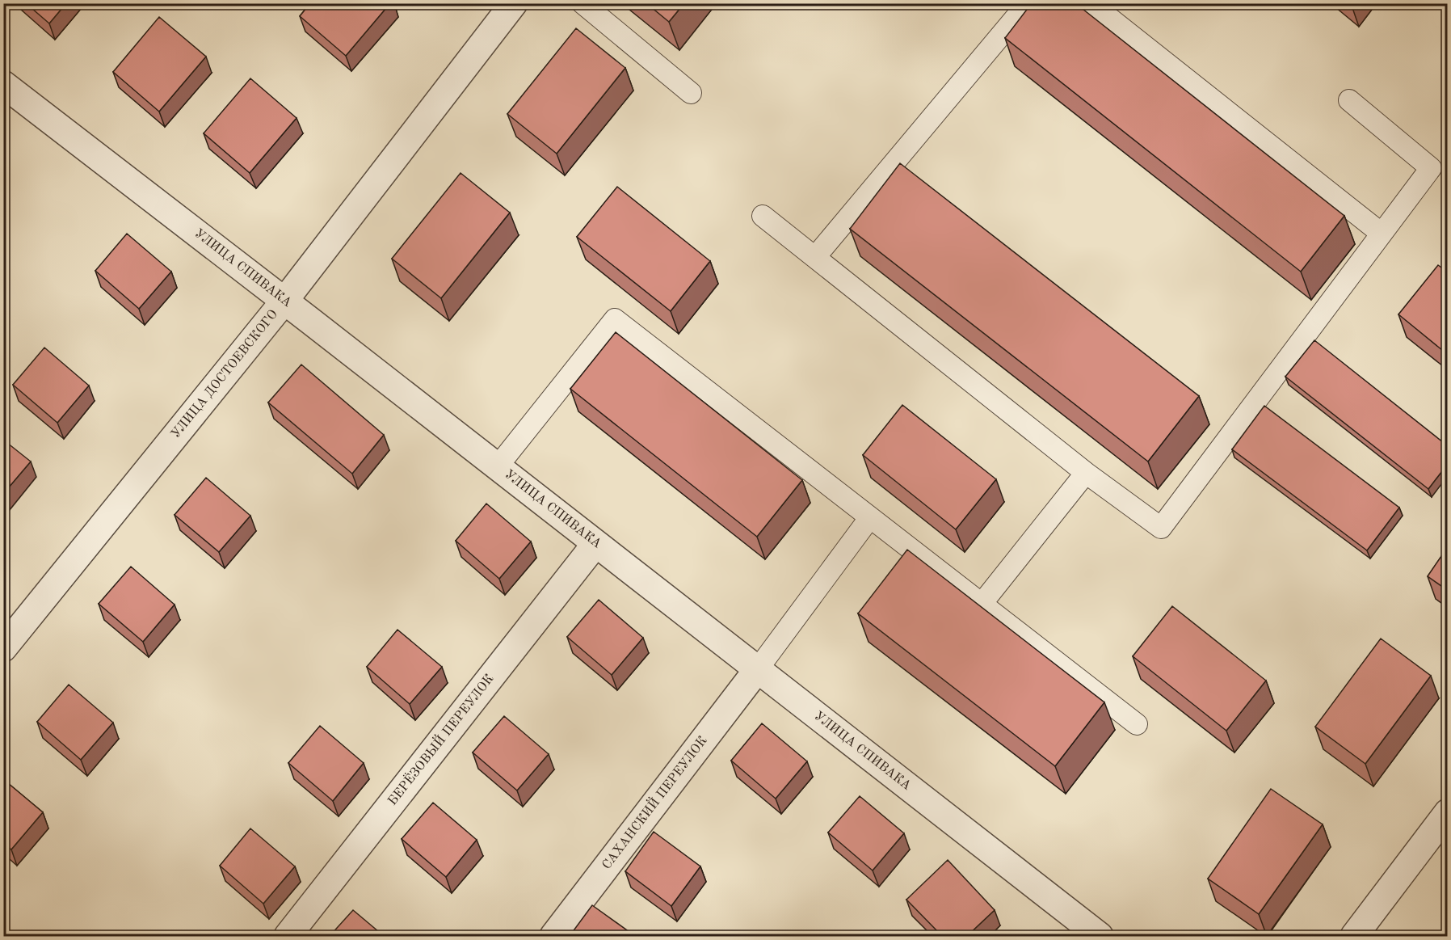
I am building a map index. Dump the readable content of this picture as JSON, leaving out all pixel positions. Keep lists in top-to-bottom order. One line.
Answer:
{"streets":{"street":["УЛИЦА СПИВАКА","УЛИЦА ДОСТОЕВСКОГО","БЕРЁЗОВЫЙ ПЕРЕУЛОК","САХАНСКИЙ ПЕРЕУЛОК"]},"crossings":[["УЛИЦА СПИВАКА","УЛИЦА ДОСТОЕВСКОГО"],["УЛИЦА СПИВАКА","БЕРЁЗОВЫЙ ПЕРЕУЛОК"],["УЛИЦА СПИВАКА","САХАНСКИЙ ПЕРЕУЛОК"]]}
